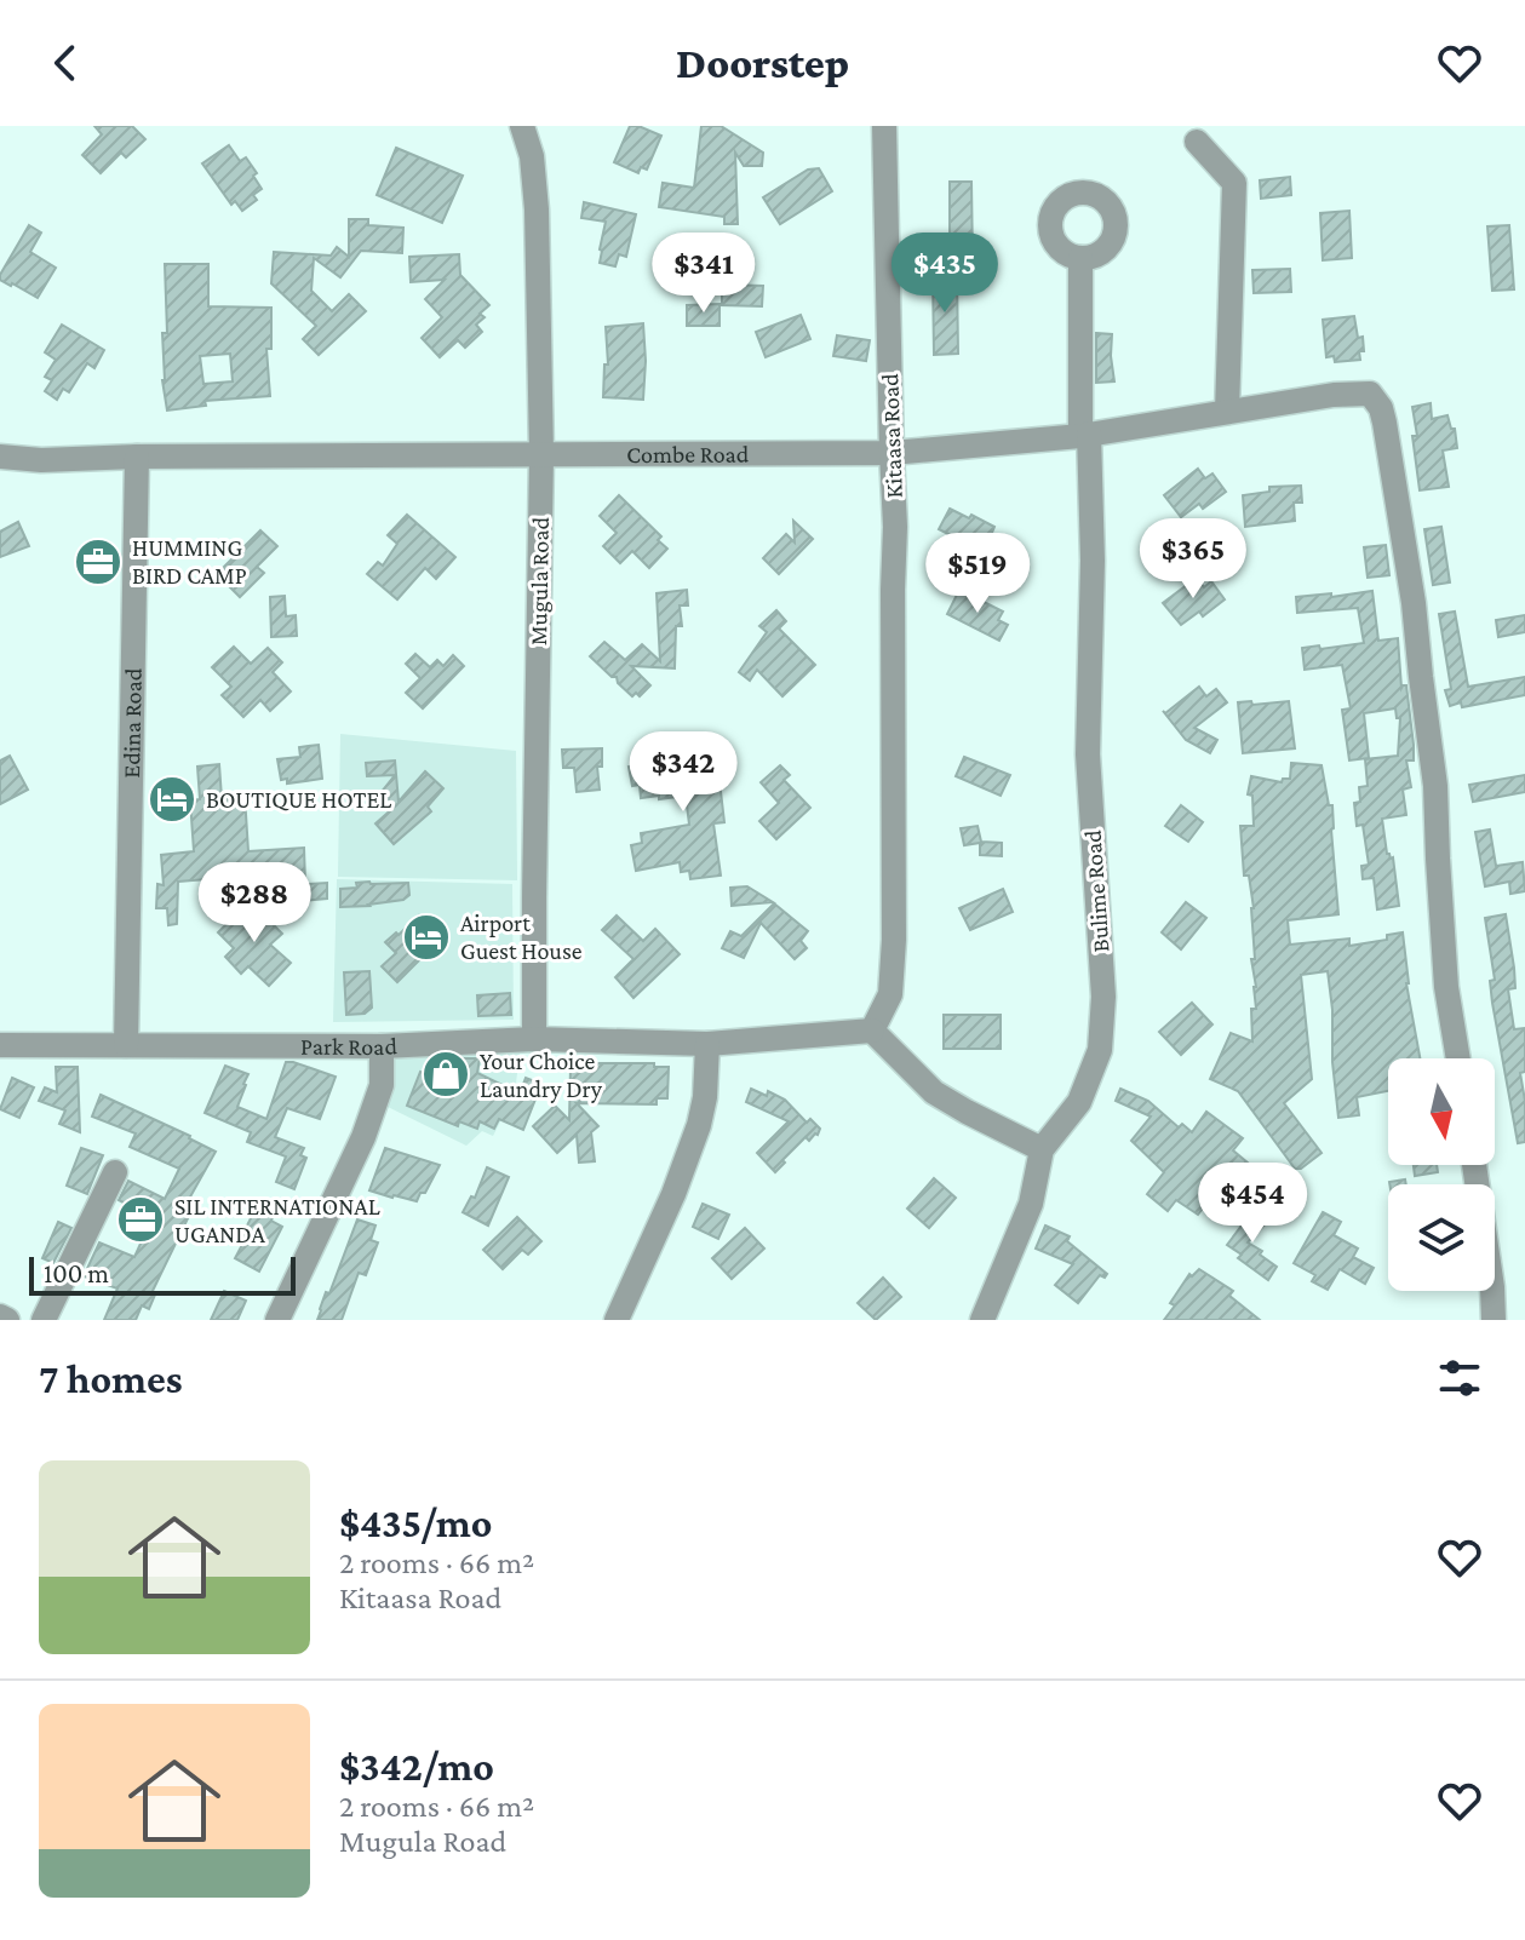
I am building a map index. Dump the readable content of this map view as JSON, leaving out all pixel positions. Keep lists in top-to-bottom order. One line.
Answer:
{"streets":{"street":["Kitaasa Road","Combe Road","Mugula Road","Edina Road","Bulime Road","Park Road"]},"crossings":[["Kitaasa Road","Combe Road"],["Kitaasa Road","Park Road"],["Combe Road","Mugula Road"],["Combe Road","Edina Road"],["Combe Road","Bulime Road"],["Mugula Road","Park Road"],["Edina Road","Park Road"]],"places":{"office":["HUMMING BIRD CAMP","SIL INTERNATIONAL UGANDA"],"hotel":["BOUTIQUE HOTEL","Airport Guest House"],"shop":["Your Choice Laundry Dry"]},"scale_bar":"100 m","north":"bottom","page":{"header":"Doorstep","price":["$341","$435","$365","$519","$342","$288","$454"],"scale":"100 m","heading":"7 homes","list":[{"name":"$435/mo","note":"2 rooms · 66 m² · Kitaasa Road"},{"name":"$342/mo","note":"2 rooms · 66 m² · Mugula Road"}]}}
